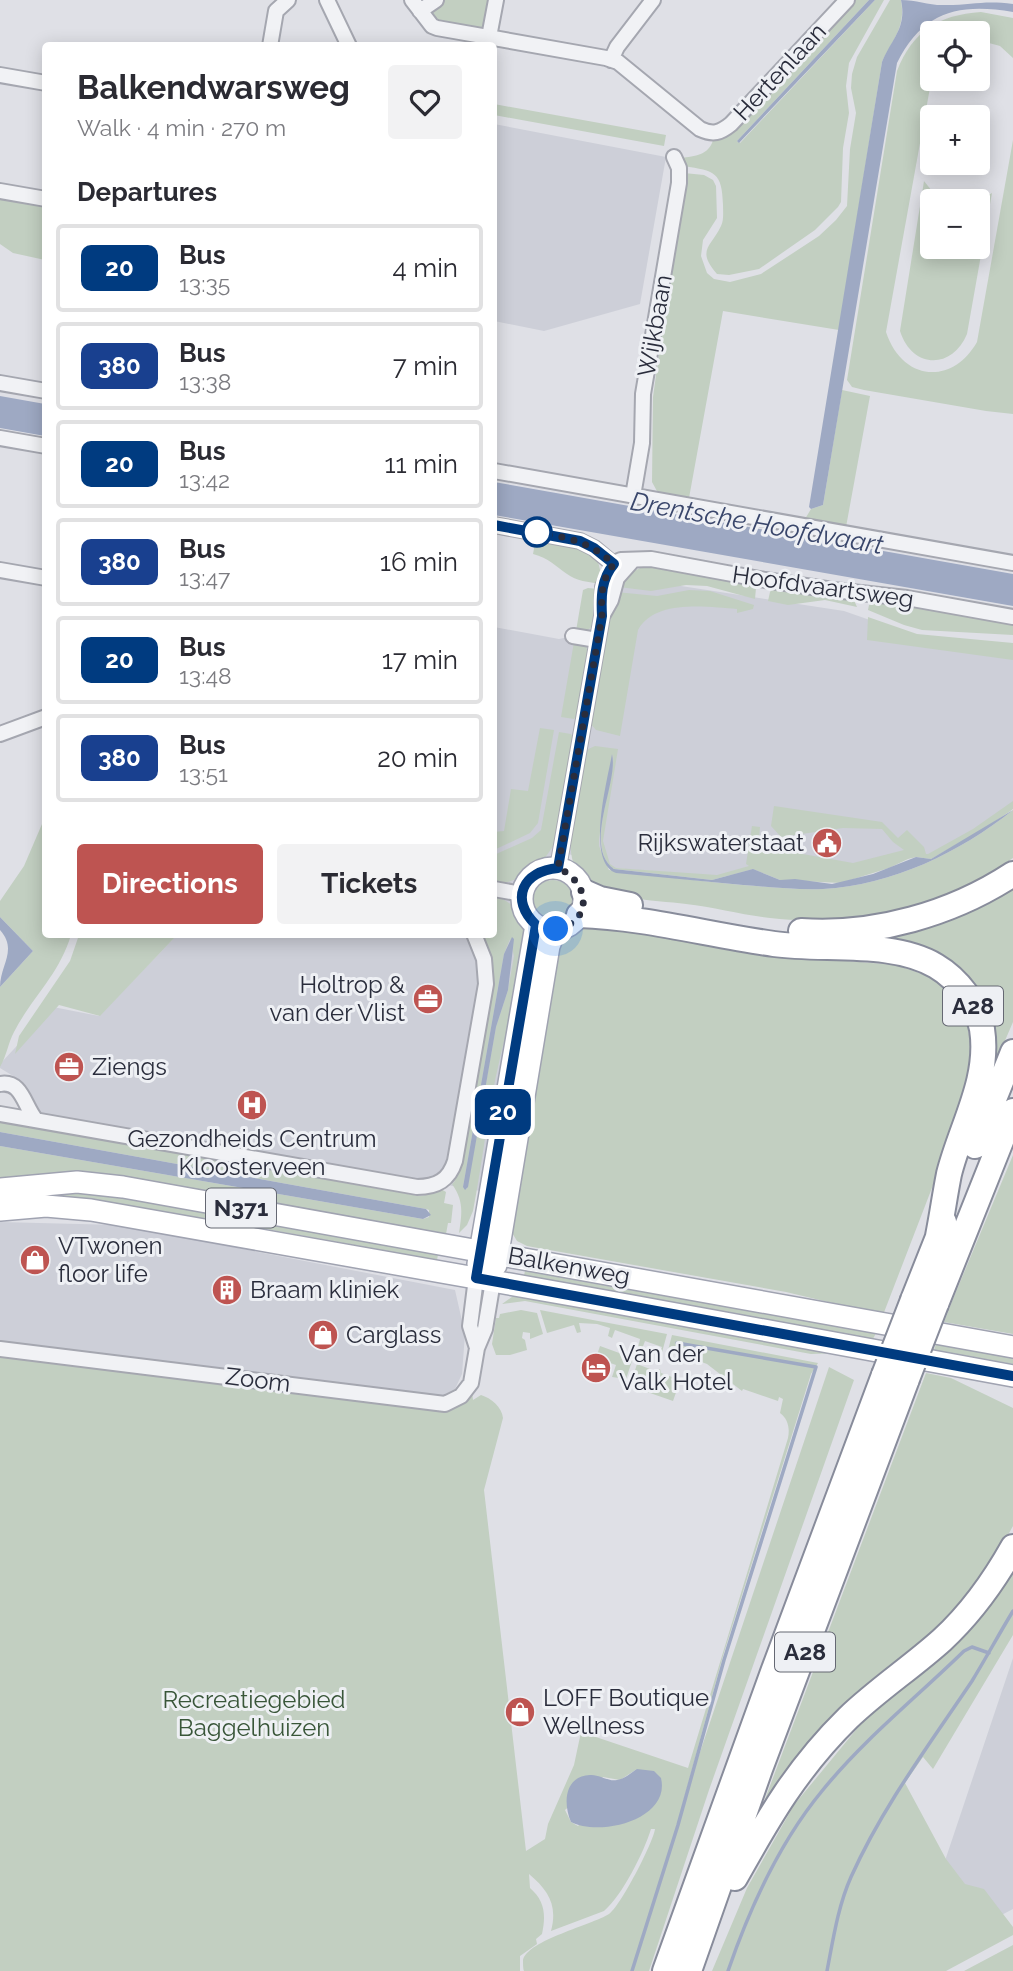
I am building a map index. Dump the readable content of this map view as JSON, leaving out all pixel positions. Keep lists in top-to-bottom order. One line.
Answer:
{"streets":{"highway":["A28"],"main road":["N371","Balkenweg"],"street":["Hertenlaan","Wijkbaan","Hoofdvaartsweg","Zoom"]},"crossings":[["Balkenweg","Zoom"]],"water":["Drentsche Hoofdvaart"],"parks":["Recreatiegebied Baggelhuizen"],"places":{"public building":["Rijkswaterstaat"],"office":["Holtrop & van der Vlist","Ziengs"],"hospital":["Gezondheids Centrum Kloosterveen"],"shop":["VTwonen floor life","Carglass","LOFF Boutique Wellness"],"building":["Braam kliniek"],"hotel":["Van der Valk Hotel"]},"lines":["bus line 20"],"page":{"on_map":"20","map_buttons":["+","−"],"heading":[["Balkendwarsweg","Walk · 4 min · 270 m"],"Departures"],"list":[{"mark":"20","name":"Bus","note":"13:35","value":"4 min"},{"mark":"380","name":"Bus","note":"13:38","value":"7 min"},{"mark":"20","name":"Bus","note":"13:42","value":"11 min"},{"mark":"380","name":"Bus","note":"13:47","value":"16 min"},{"mark":"20","name":"Bus","note":"13:48","value":"17 min"},{"mark":"380","name":"Bus","note":"13:51","value":"20 min"}],"buttons":["Directions","Tickets"]}}
